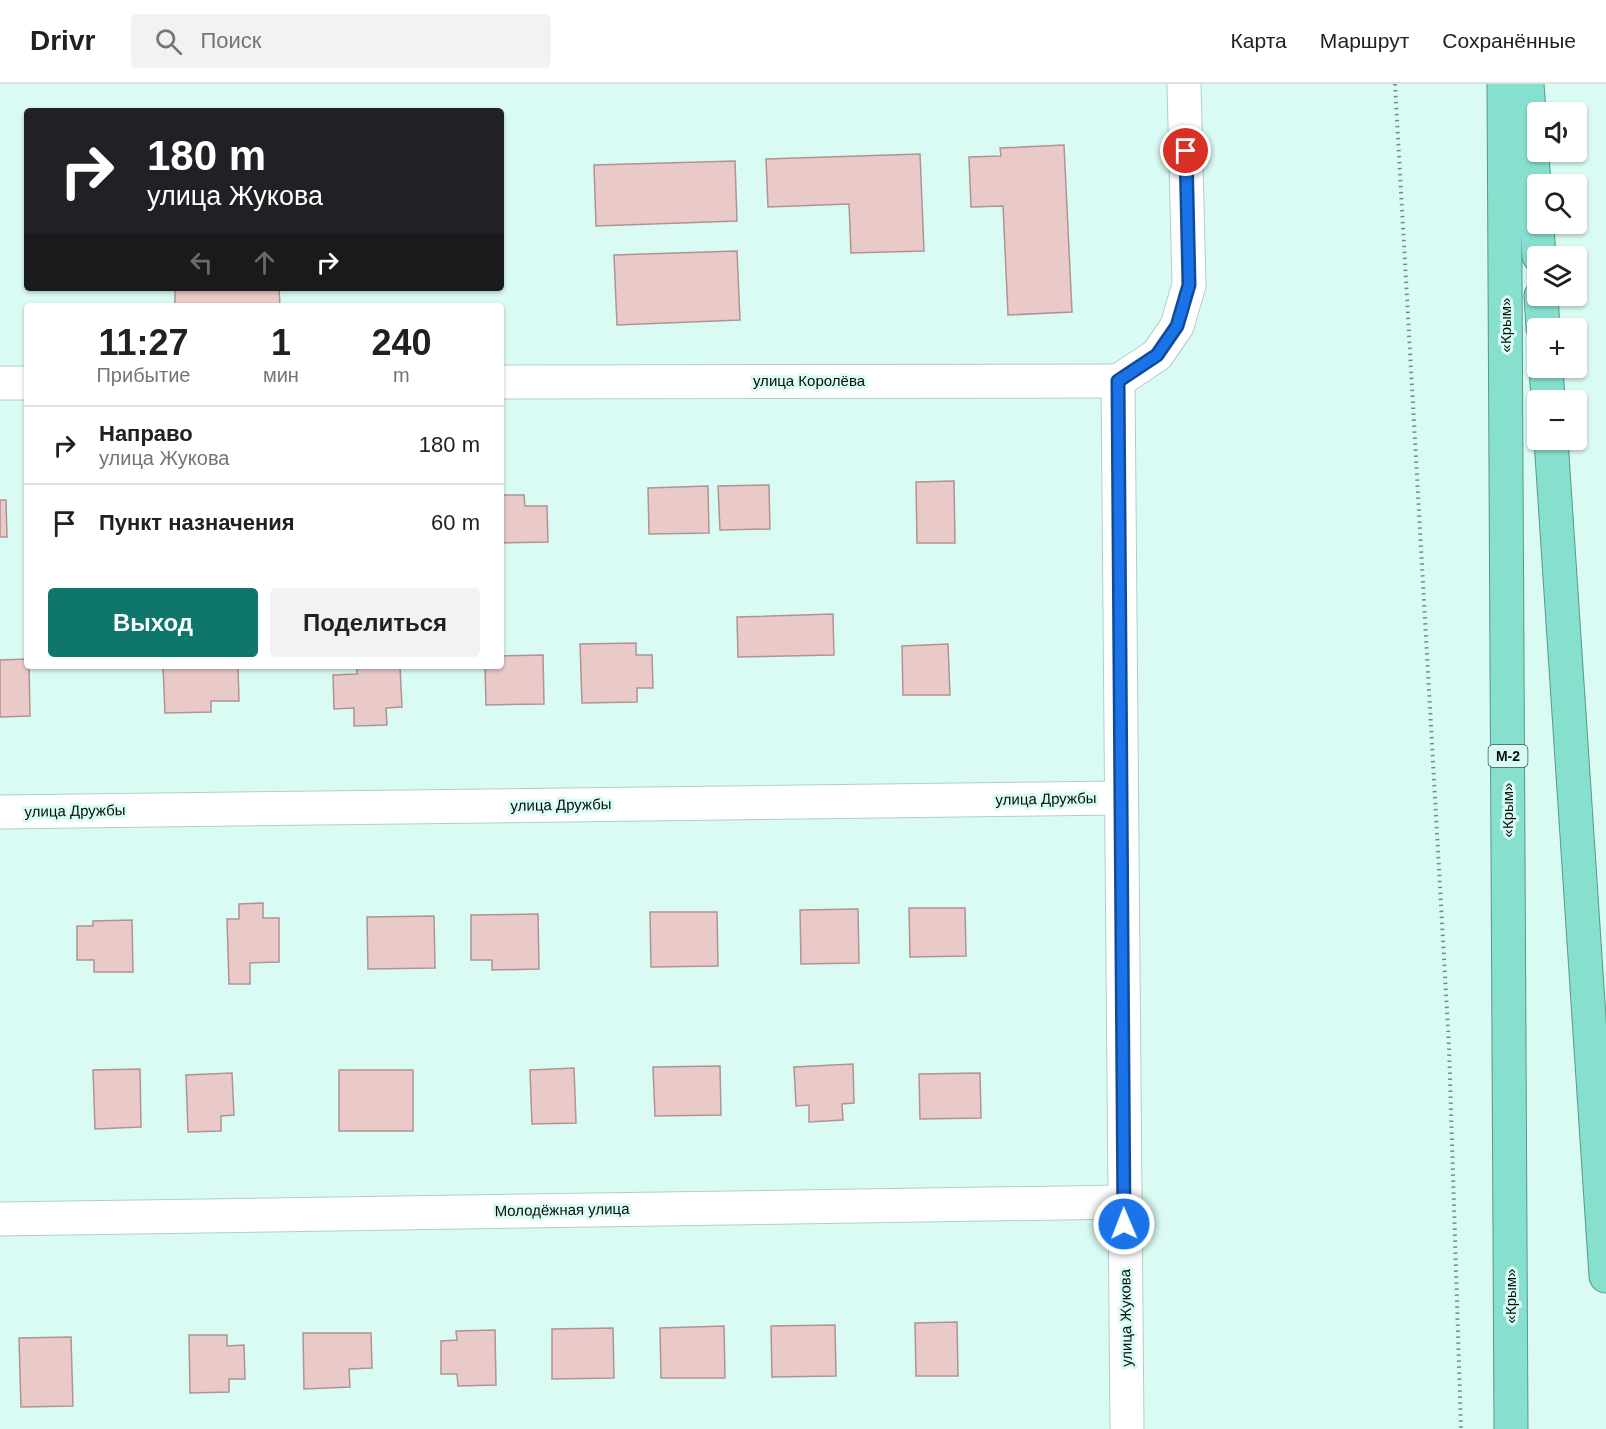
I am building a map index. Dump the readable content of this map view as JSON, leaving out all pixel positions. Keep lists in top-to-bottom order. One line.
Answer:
{"streets":{"highway":["«Крым»","М-2"],"street":["улица Королёва","улица Дружбы","Молодёжная улица","улица Жукова"]},"crossings":[["улица Королёва","улица Жукова"],["улица Дружбы","улица Жукова"],["Молодёжная улица","улица Жукова"]],"page":{"header":"Drivr","search":"Поиск","nav":["Карта","Маршрут","Сохранённые"],"map_buttons":["+","−"],"turn":["180 m","улица Жукова"],"eta":["11:27","Прибытие","1","мин","240","m"],"list":[{"name":"Направо","note":"улица Жукова","value":"180 m"},{"name":"Пункт назначения","value":"60 m"}],"buttons":["Выход","Поделиться"]}}
